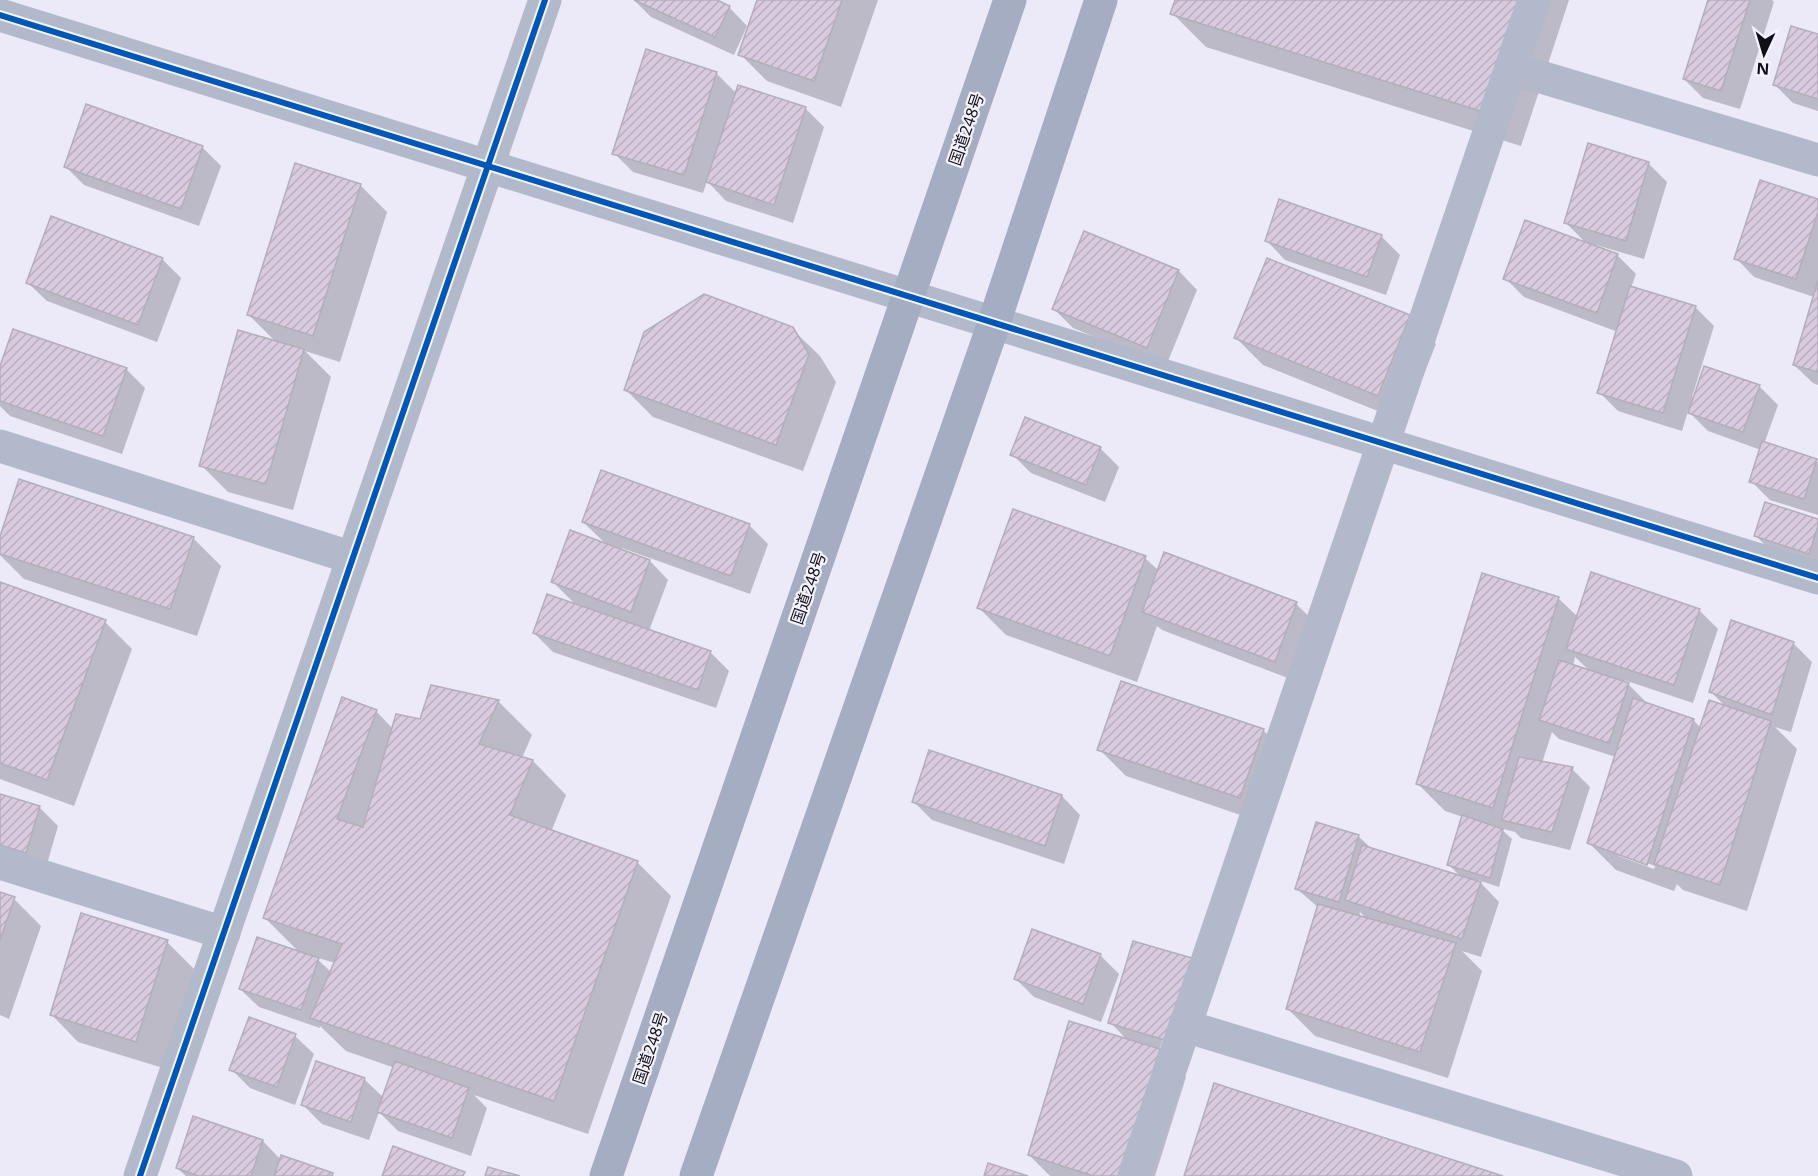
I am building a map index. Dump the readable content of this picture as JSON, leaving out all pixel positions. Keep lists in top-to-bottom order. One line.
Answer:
{"streets":{"highway":["国道248号"]},"north":"bottom"}
